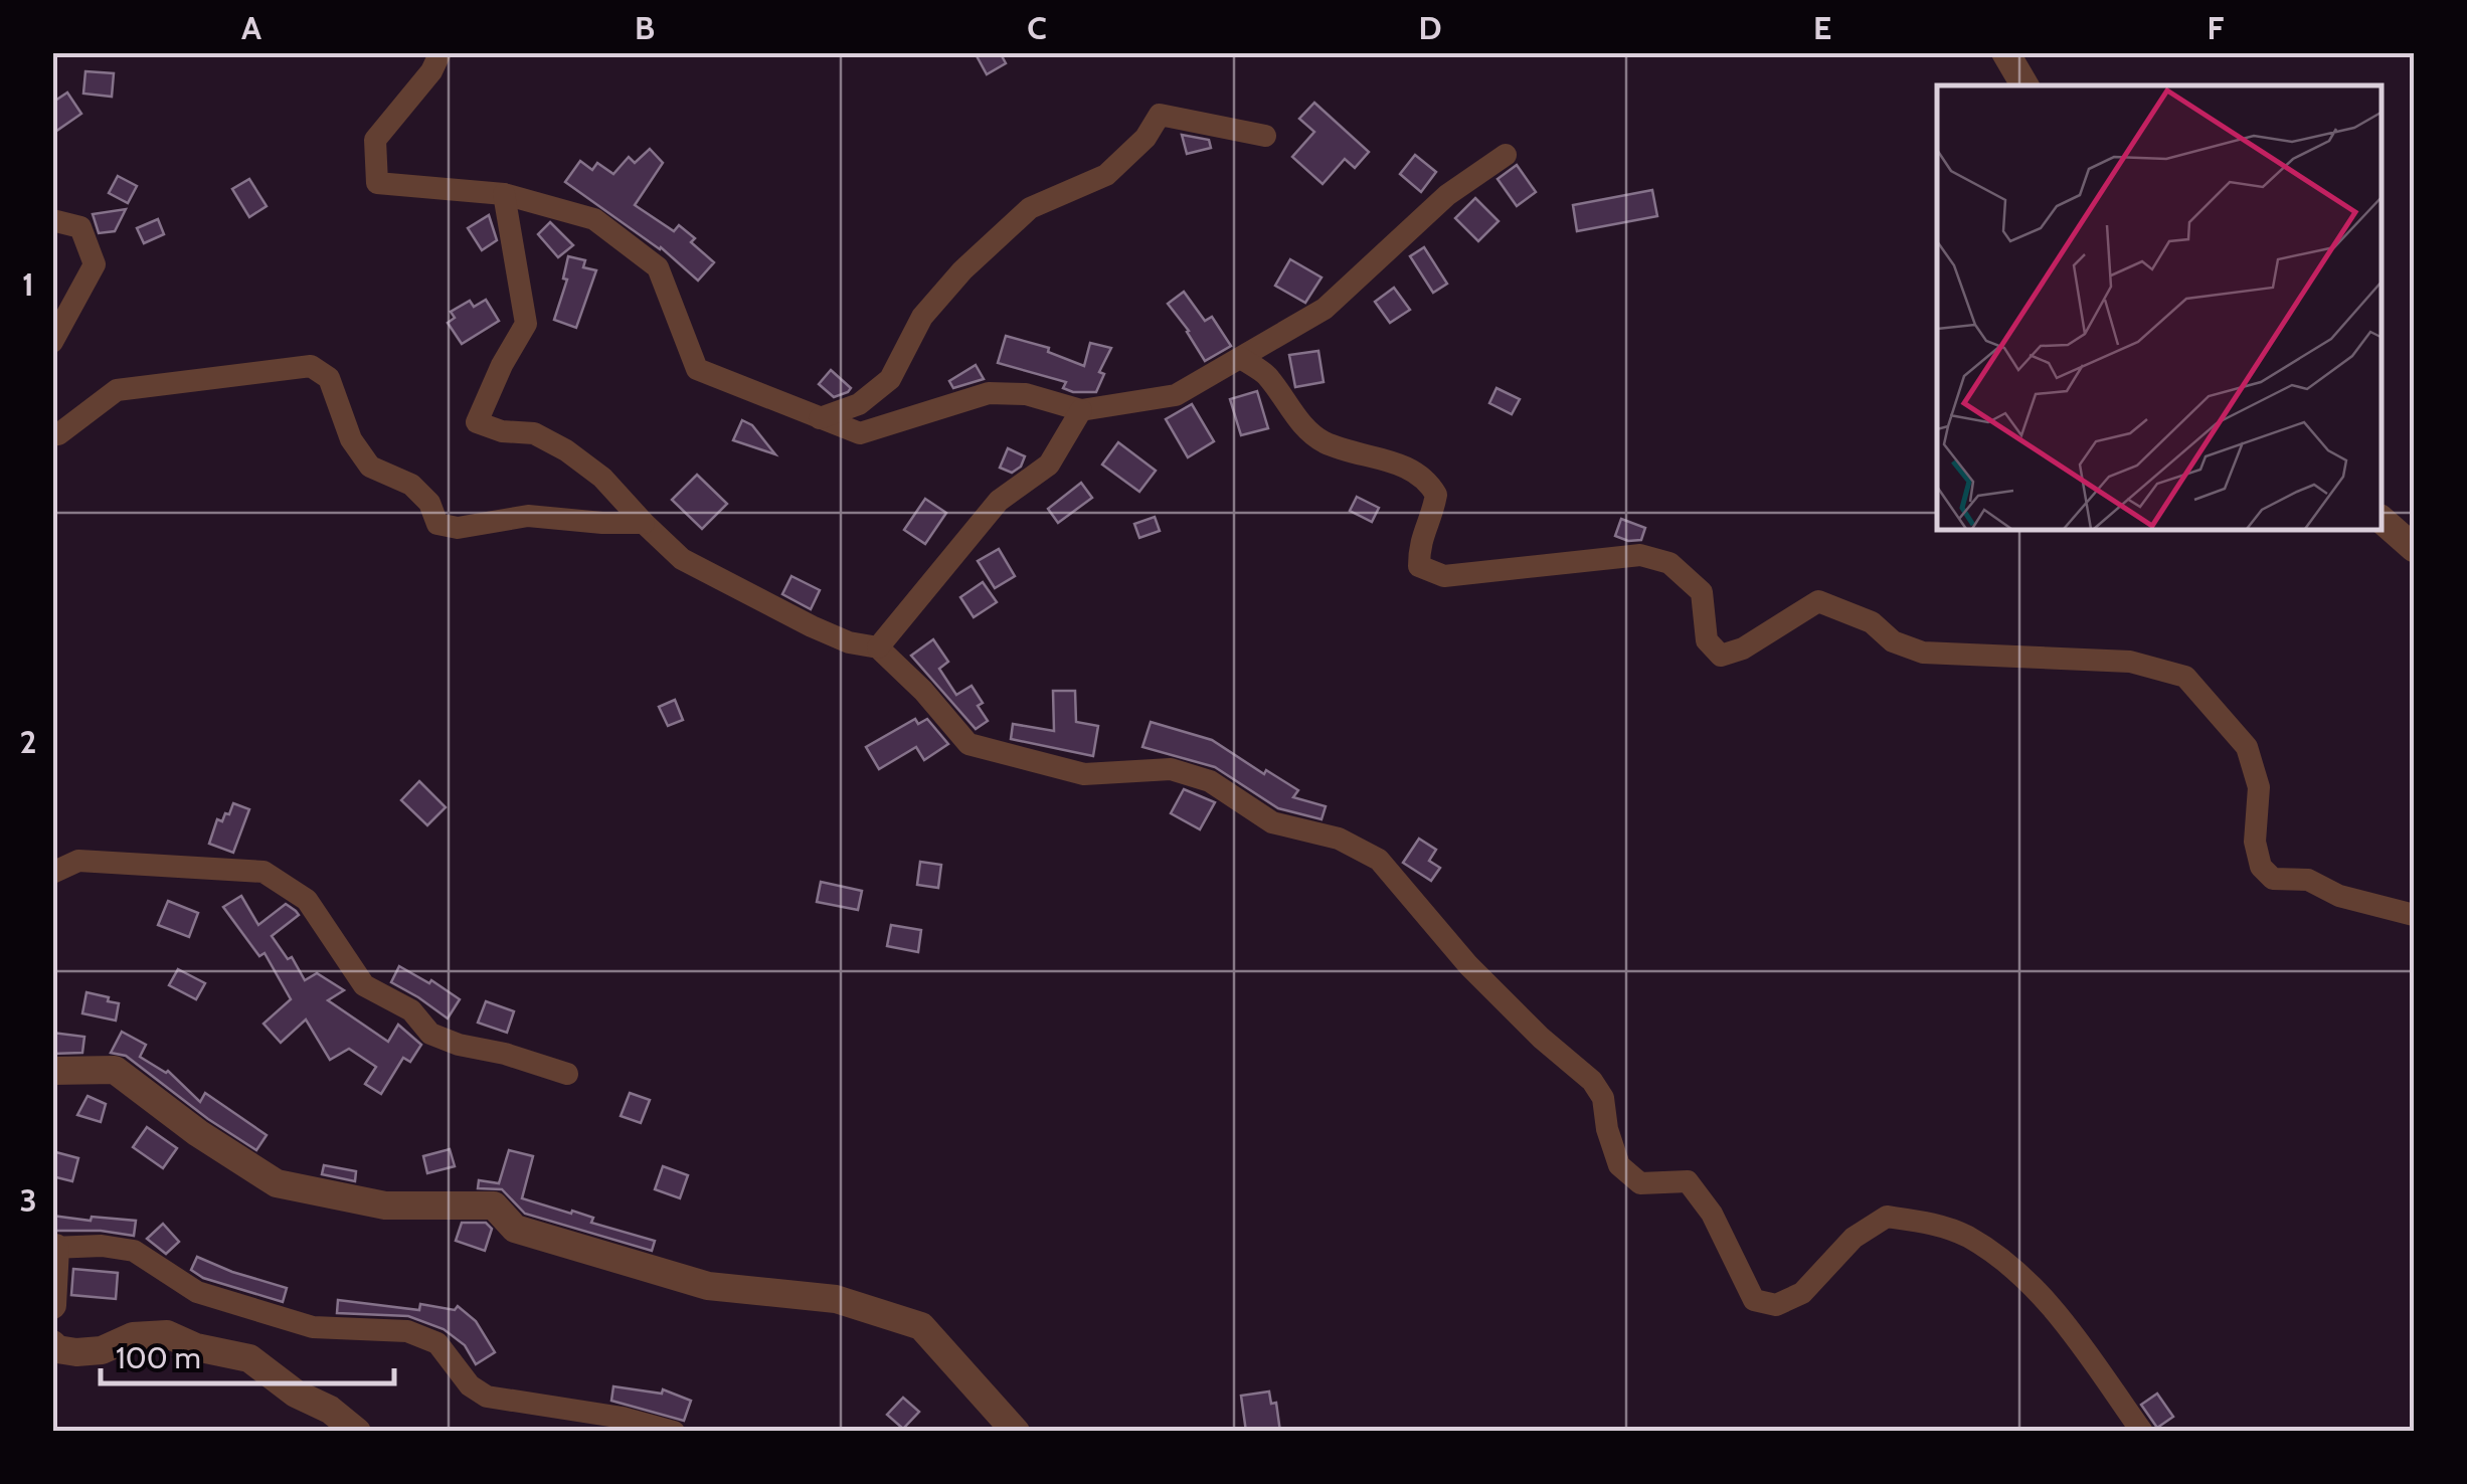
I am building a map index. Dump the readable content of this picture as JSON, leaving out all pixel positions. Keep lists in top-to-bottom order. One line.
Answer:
{"scale_bar":"100 m","grid":{"columns":["A","B","C","D","E","F"],"rows":["1","2","3"]}}
